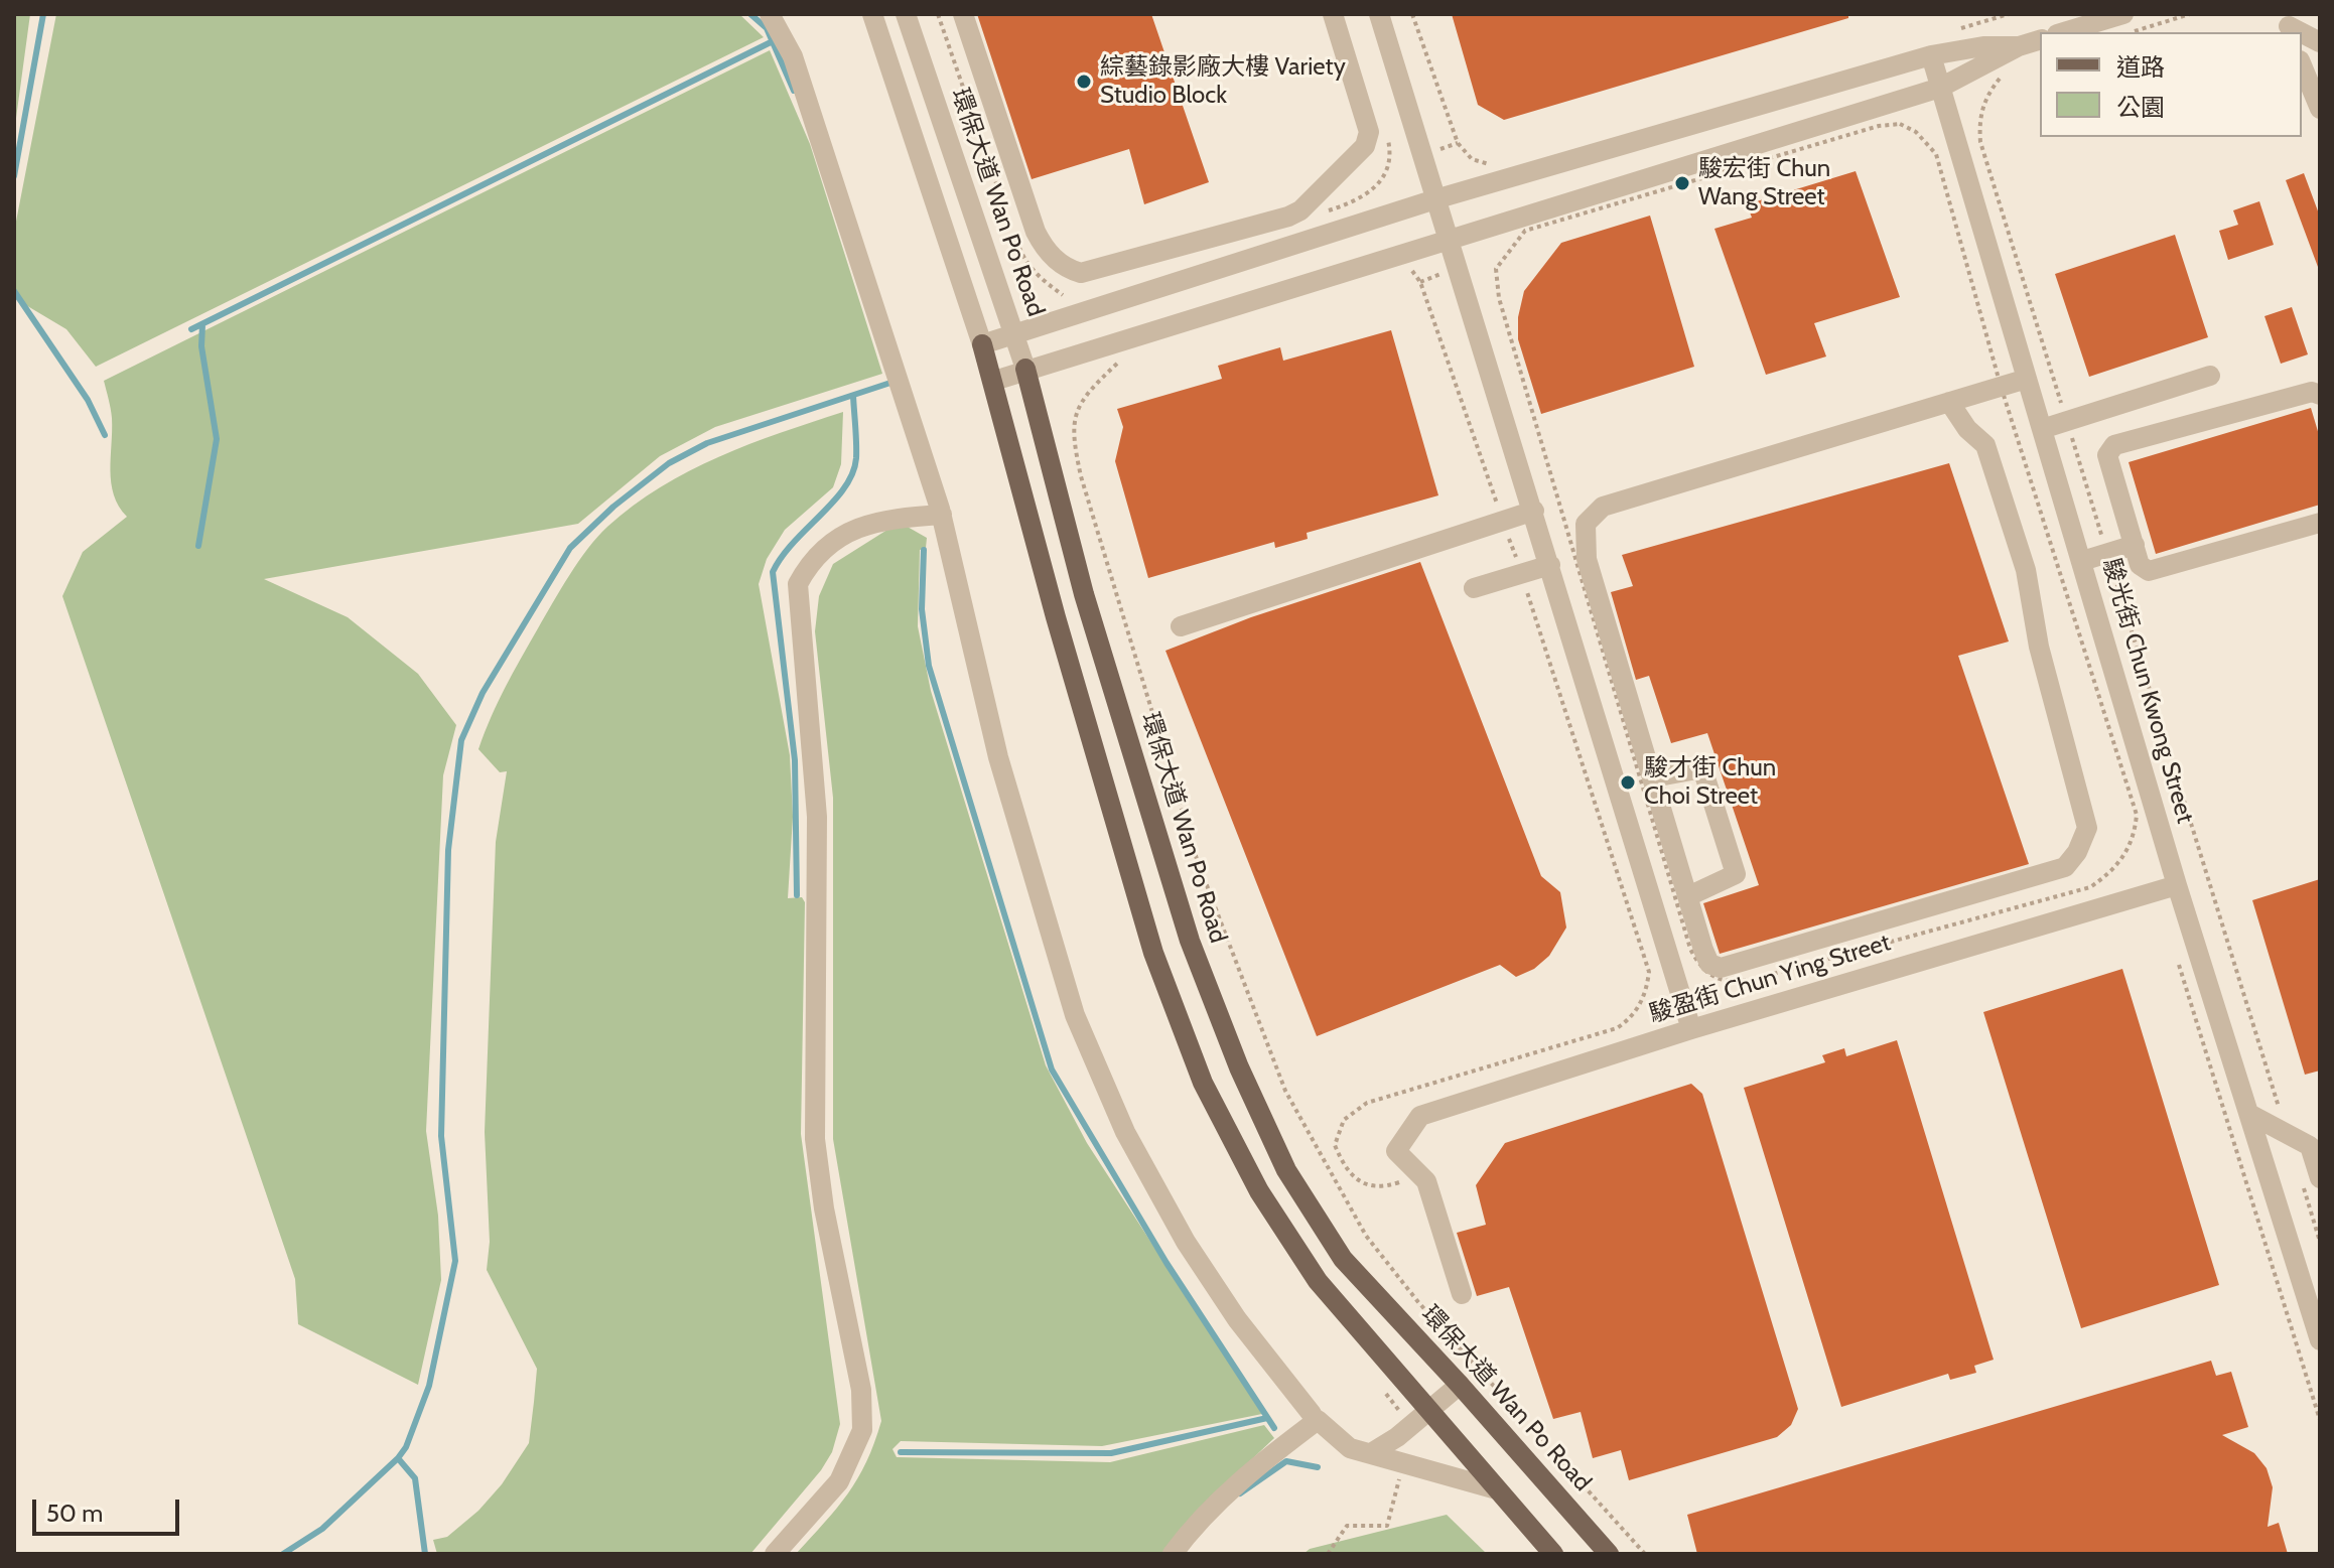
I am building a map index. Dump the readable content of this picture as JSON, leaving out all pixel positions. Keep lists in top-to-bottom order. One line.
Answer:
{"streets":{"main road":["環保大道 Wan Po Road"],"street":["駿光街 Chun Kwong Street","駿盈街 Chun Ying Street"]},"crossings":[["駿光街 Chun Kwong Street","駿盈街 Chun Ying Street"]],"places":["綜藝錄影廠大樓 Variety Studio Block","駿宏街 Chun Wang Street","駿才街 Chun Choi Street"],"legend":["道路","公園"],"scale_bar":"50 m"}
